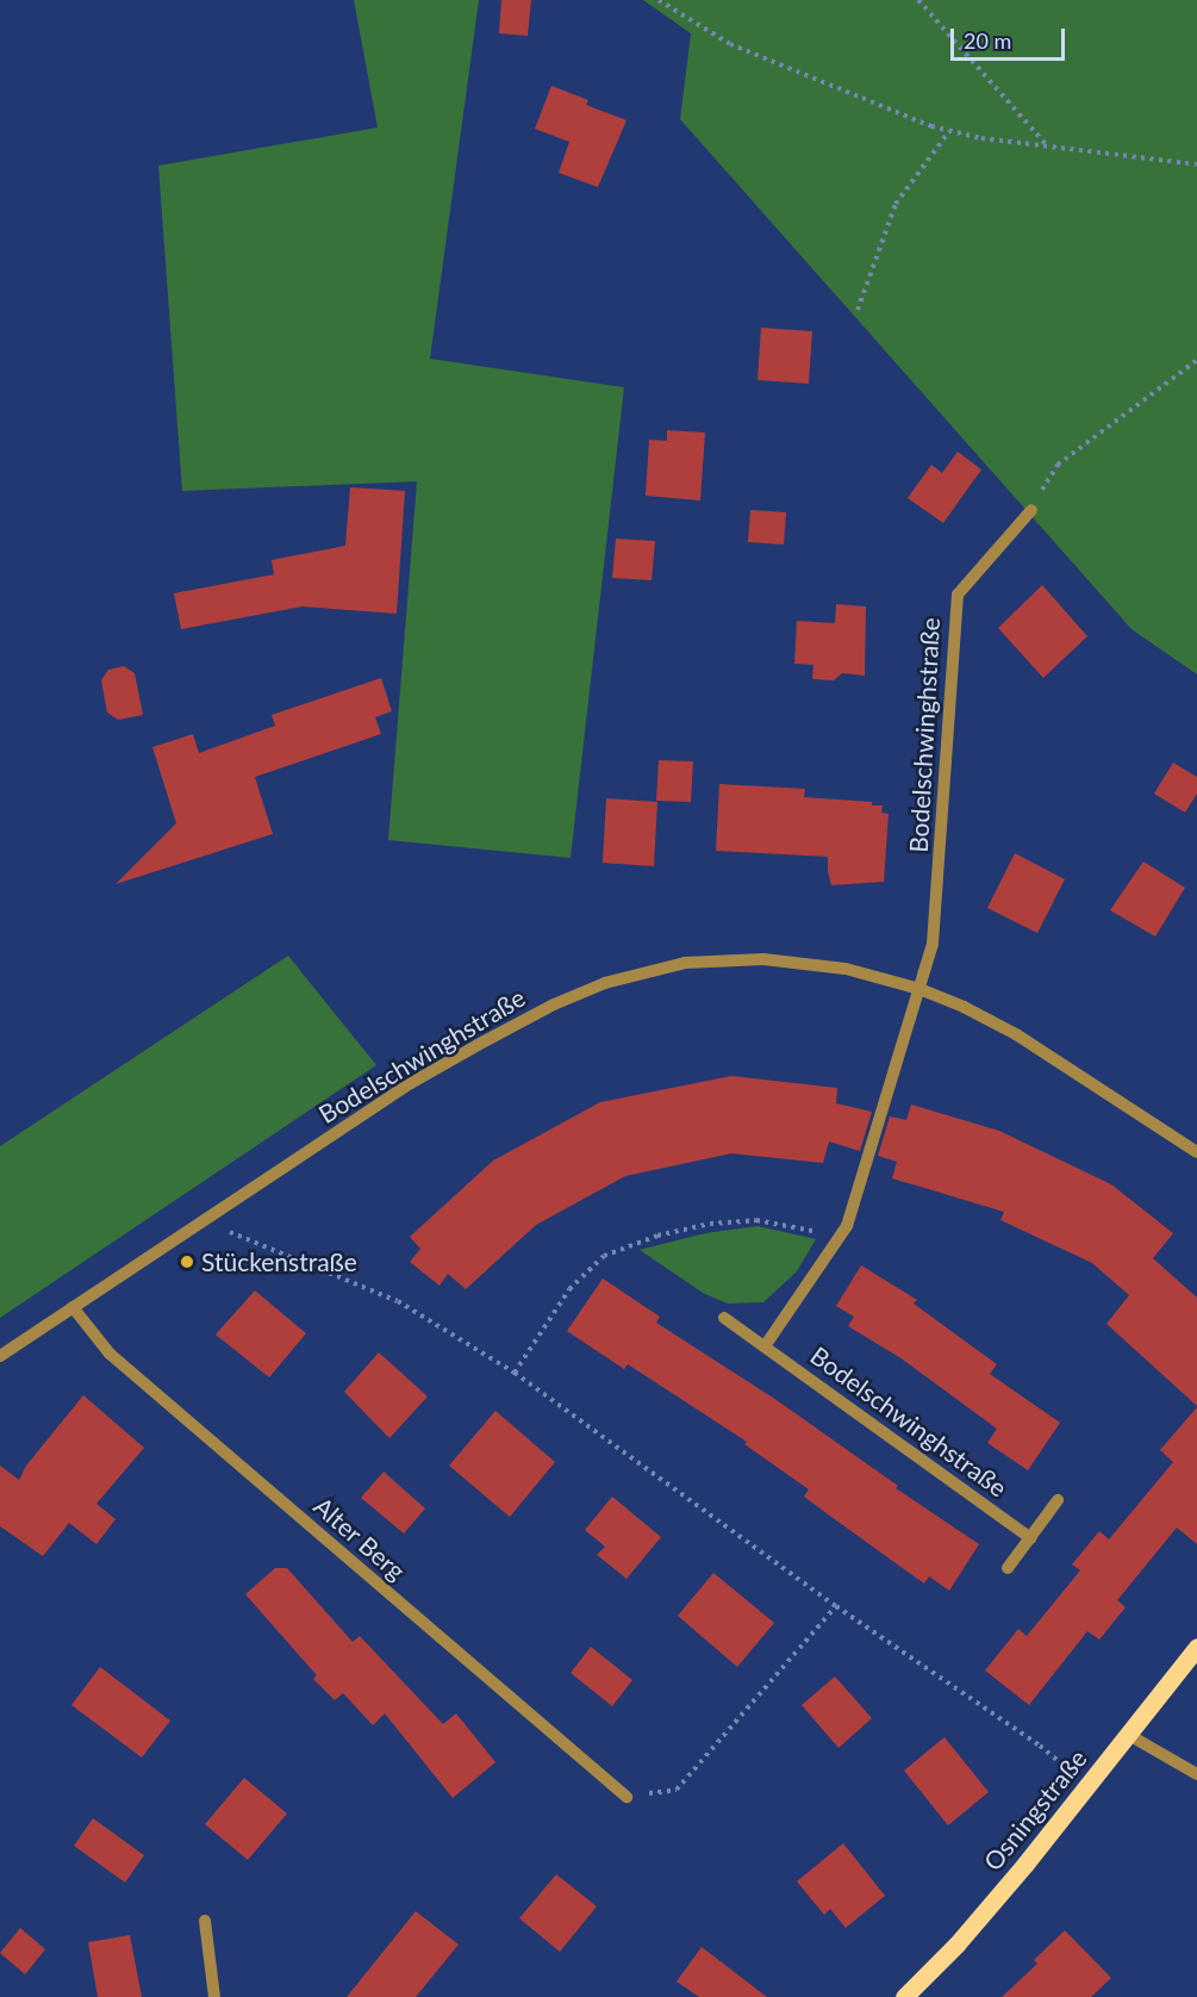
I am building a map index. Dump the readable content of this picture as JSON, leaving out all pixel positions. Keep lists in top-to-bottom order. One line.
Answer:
{"streets":{"main road":["Osningstraße"],"street":["Bodelschwinghstraße","Alter Berg"]},"crossings":[["Bodelschwinghstraße","Alter Berg"]],"places":["Stückenstraße"],"scale_bar":"20 m"}
